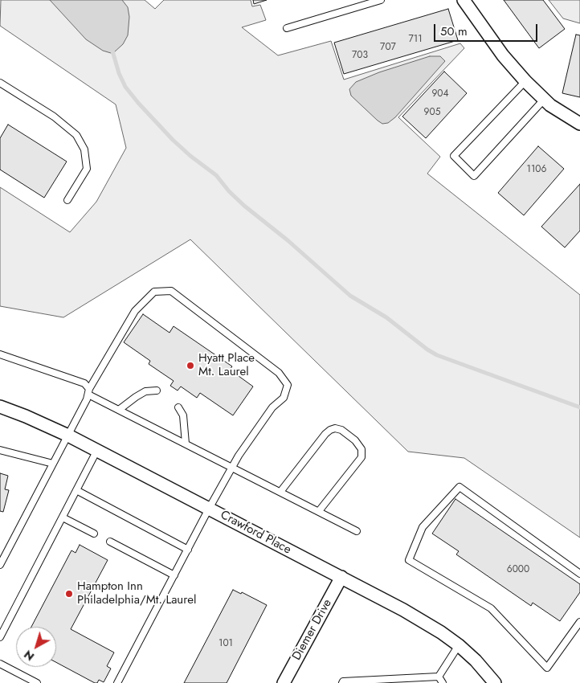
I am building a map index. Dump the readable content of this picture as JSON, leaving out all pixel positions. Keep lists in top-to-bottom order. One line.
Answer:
{"streets":{"street":["Crawford Place","Diemer Drive"]},"crossings":[["Crawford Place","Diemer Drive"]],"places":["Hyatt Place Mt. Laurel","Hampton Inn Philadelphia/Mt. Laurel"],"house_numbers":["711","707","703","904","905","1106","6000","101"],"scale_bar":"50 m","north":"bottom left"}
